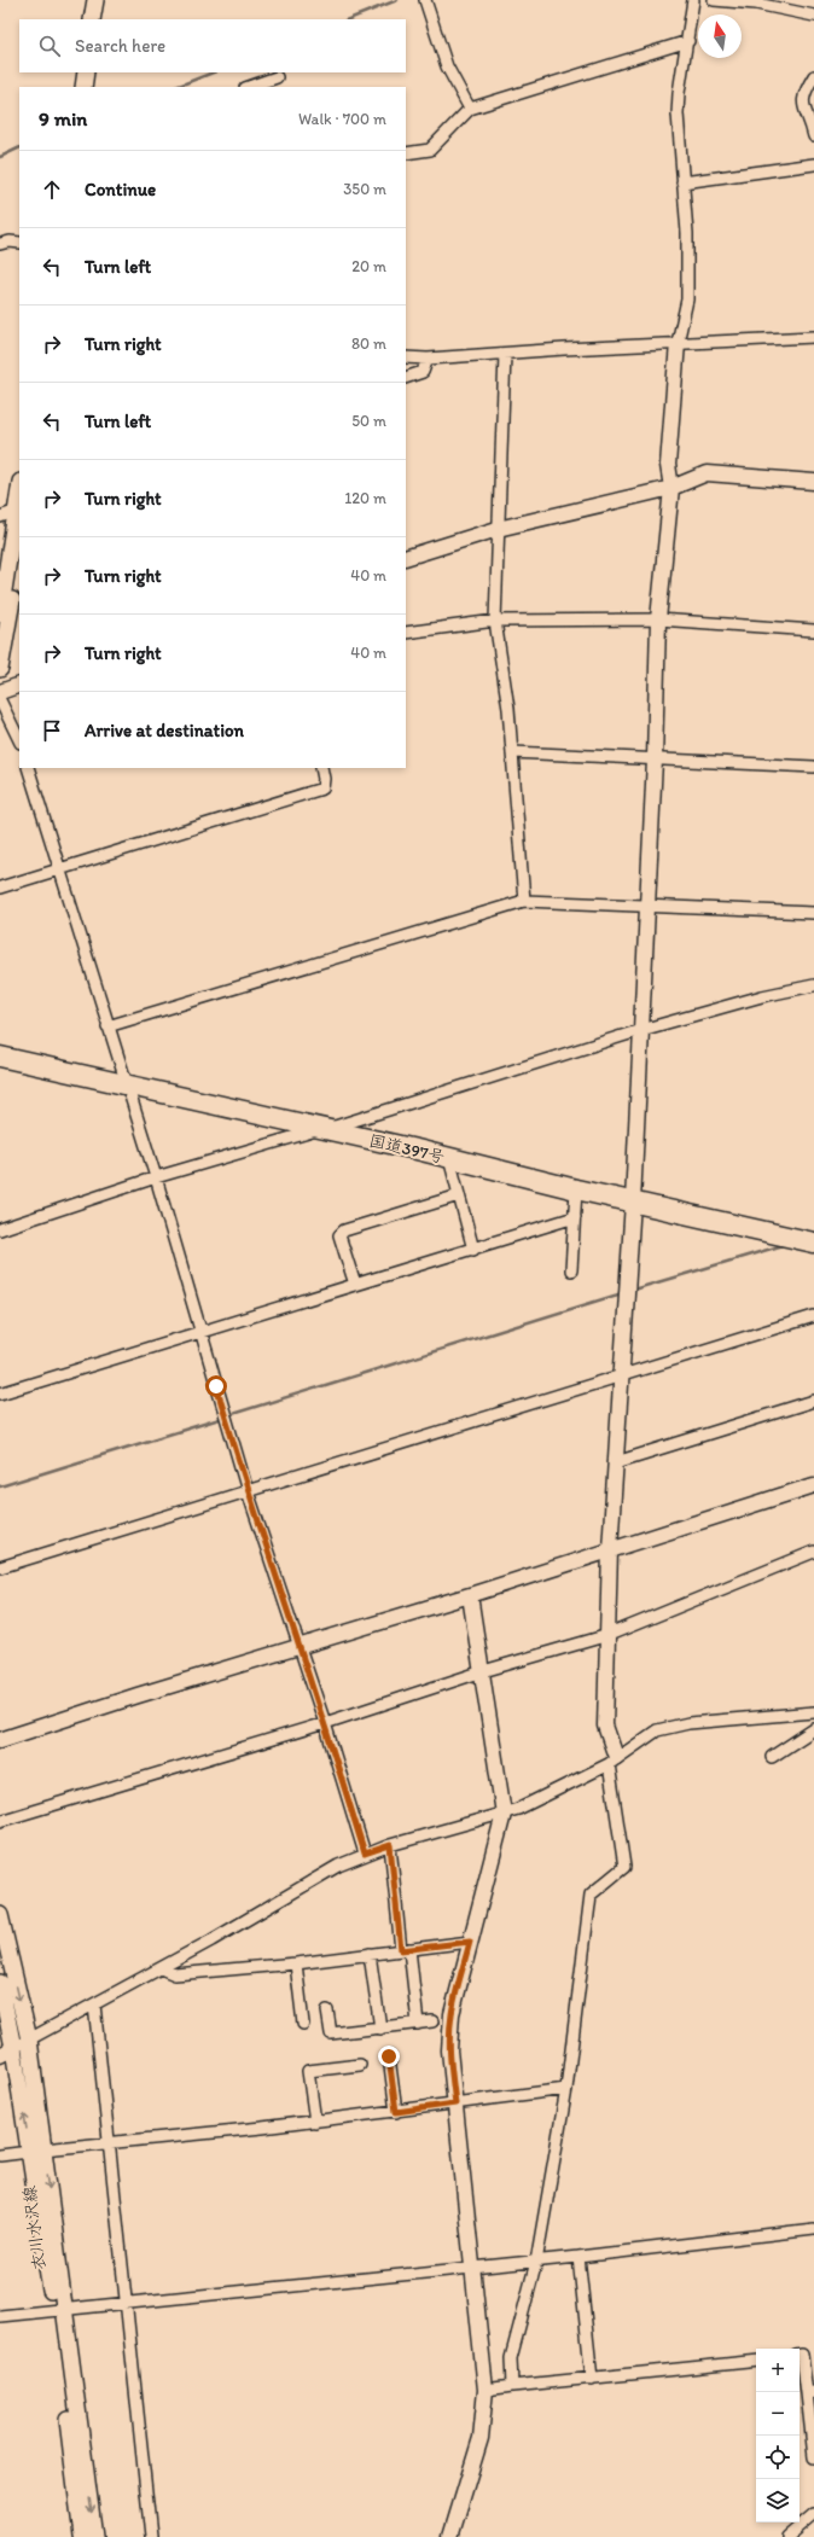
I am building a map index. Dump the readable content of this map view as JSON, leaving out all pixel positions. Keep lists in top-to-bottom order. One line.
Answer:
{"streets":{"highway":["国道397号"],"main road":["衣川水沢線"]},"north":"top","page":{"search":"Search here","heading":["9 min","Walk · 700 m"],"list":[["Continue","350 m"],["Turn left","20 m"],["Turn right","80 m"],["Turn left","50 m"],["Turn right","120 m"],["Turn right","40 m"],["Turn right","40 m"],"Arrive at destination"],"map_buttons":["+","−"]}}
